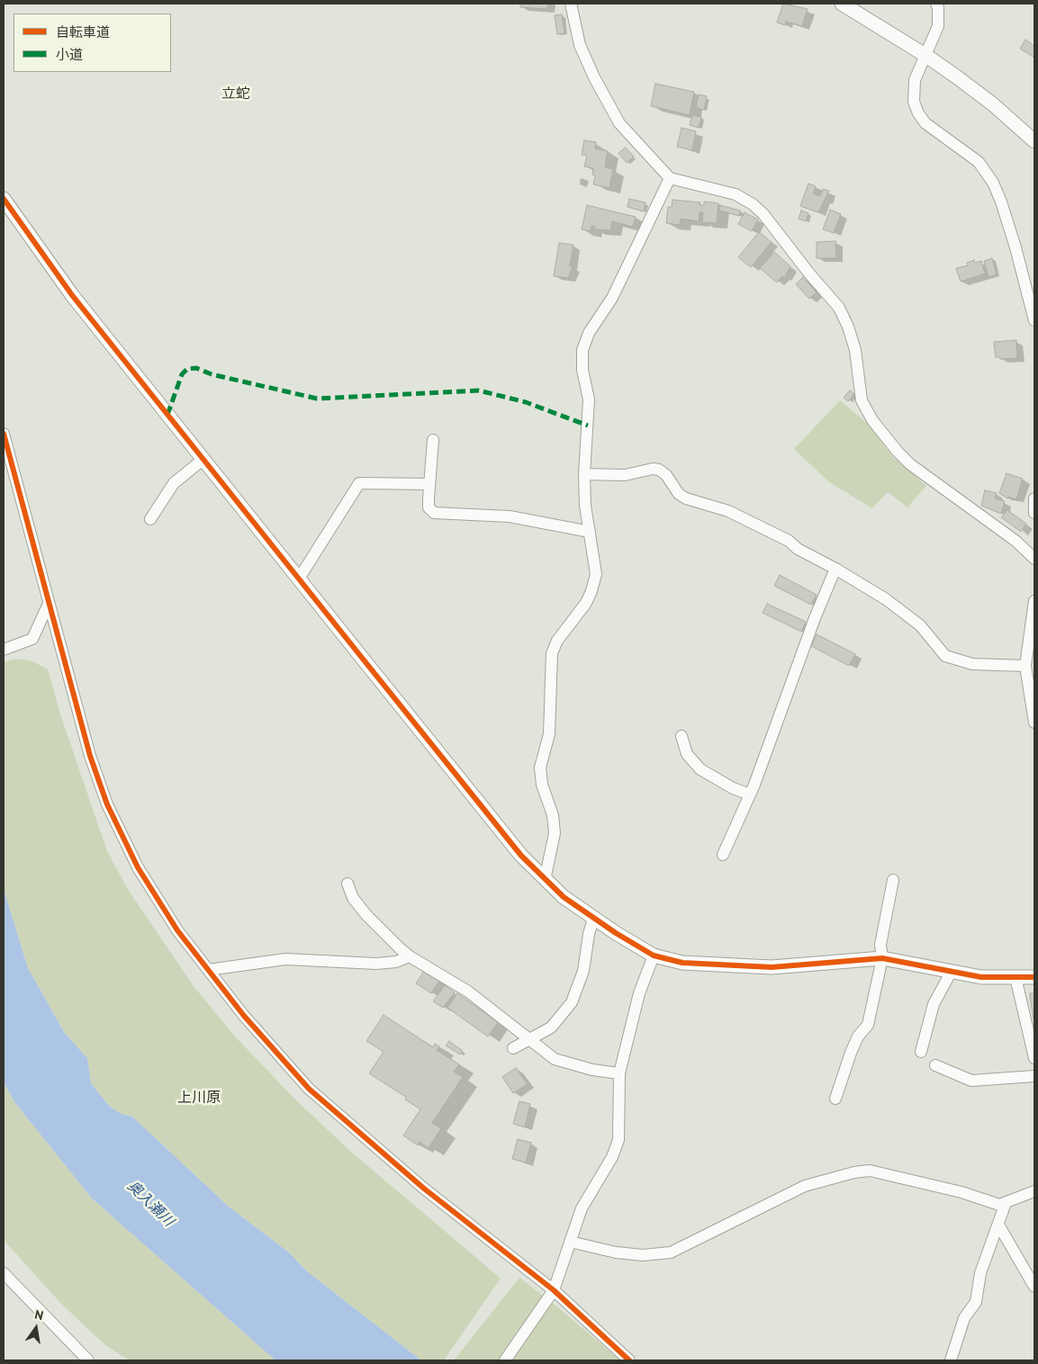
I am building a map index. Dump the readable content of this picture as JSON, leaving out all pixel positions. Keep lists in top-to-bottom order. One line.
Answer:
{"districts":["立蛇","上川原"],"water":["奥入瀬川"],"legend":["自転車道","小道"],"north":"top"}
